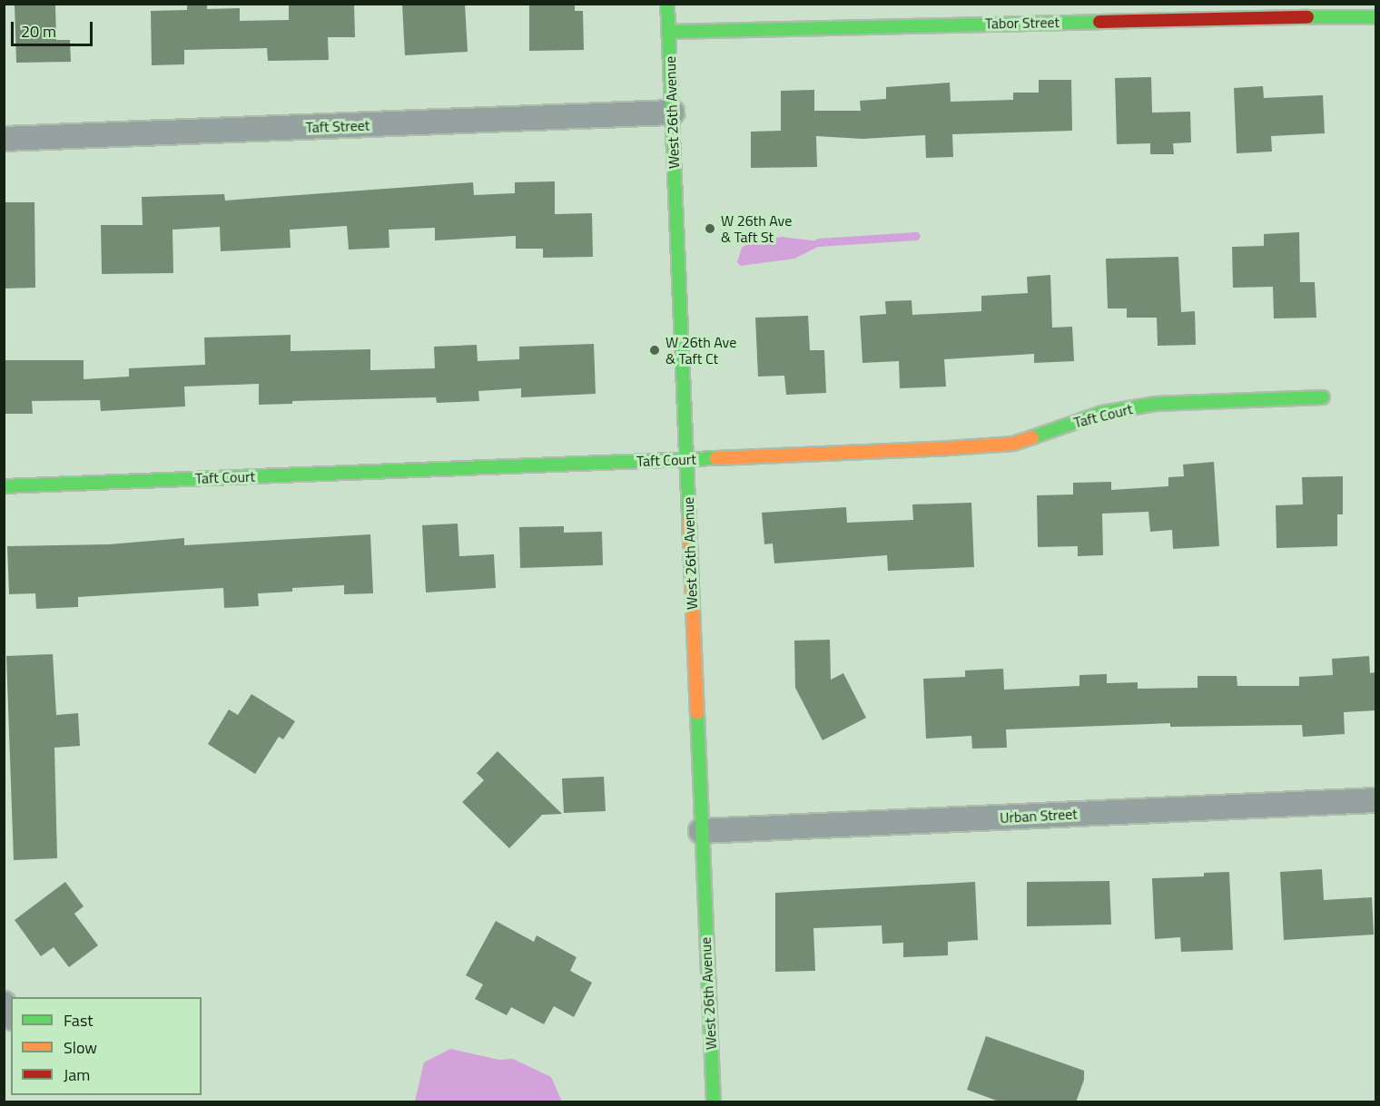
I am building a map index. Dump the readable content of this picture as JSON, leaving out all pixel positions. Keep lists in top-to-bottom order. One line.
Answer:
{"streets":{"street":["Tabor Street","West 26th Avenue","Taft Street","Taft Court","Urban Street"]},"crossings":[["Tabor Street","West 26th Avenue"],["West 26th Avenue","Taft Street"],["West 26th Avenue","Taft Court"],["West 26th Avenue","Urban Street"]],"places":["W 26th Ave & Taft St","W 26th Ave & Taft Ct"],"legend":["Fast","Slow","Jam"],"scale_bar":"20 m"}
